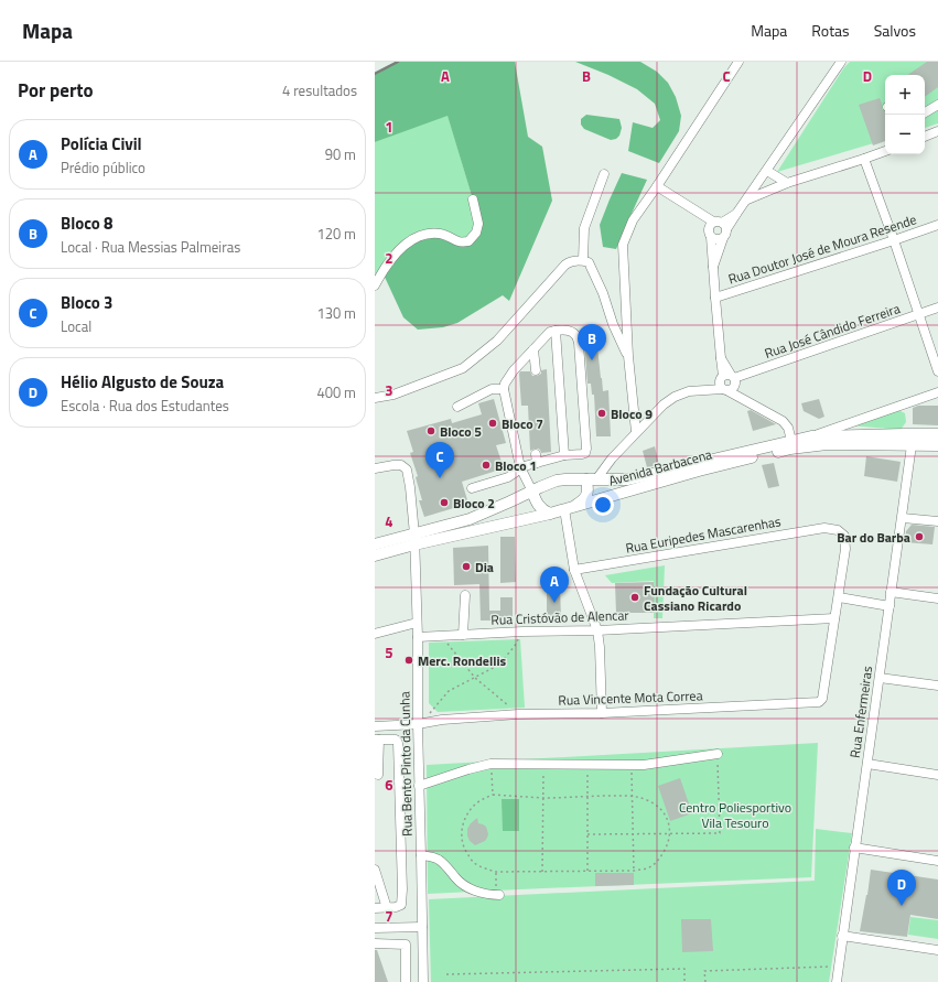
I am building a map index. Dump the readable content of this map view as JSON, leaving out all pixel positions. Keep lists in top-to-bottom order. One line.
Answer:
{"streets":{"main road":["Avenida Barbacena"],"street":["Rua Doutor José de Moura Resende","Rua José Cândido Ferreira","Rua Euripedes Mascarenhas","Rua Cristóvão de Alencar","Rua Vincente Mota Correa","Rua Enfermeiras","Rua Bento Pinto da Cunha"]},"crossings":[["Avenida Barbacena","Rua Enfermeiras"],["Avenida Barbacena","Rua Bento Pinto da Cunha"],["Rua Cristóvão de Alencar","Rua Vincente Mota Correa"],["Rua Cristóvão de Alencar","Rua Bento Pinto da Cunha"],["Rua Vincente Mota Correa","Rua Bento Pinto da Cunha"]],"parks":["Centro Poliesportivo Vila Tesouro"],"places":["Bloco 9","Bloco 7","Bloco 5","Bloco 1","Bloco 2","Bar do Barba","Dia","Fundação Cultural Cassiano Ricardo","Merc. Rondellis"],"page":{"header":"Mapa","nav":["Mapa","Rotas","Salvos"],"heading":["Por perto","4 resultados"],"map_buttons":["+","−"],"list":[{"mark":"A","name":"Polícia Civil","note":"Prédio público","value":"90 m"},{"mark":"B","name":"Bloco 8","note":"Local · Rua Messias Palmeiras","value":"120 m"},{"mark":"C","name":"Bloco 3","note":"Local","value":"130 m"},{"mark":"D","name":"Hélio Algusto de Souza","note":"Escola · Rua dos Estudantes","value":"400 m"}],"pins":["B","C","A","D"]},"grid":{"columns":["A","B","C","D"],"rows":["1","2","3","4","5","6","7"]}}
